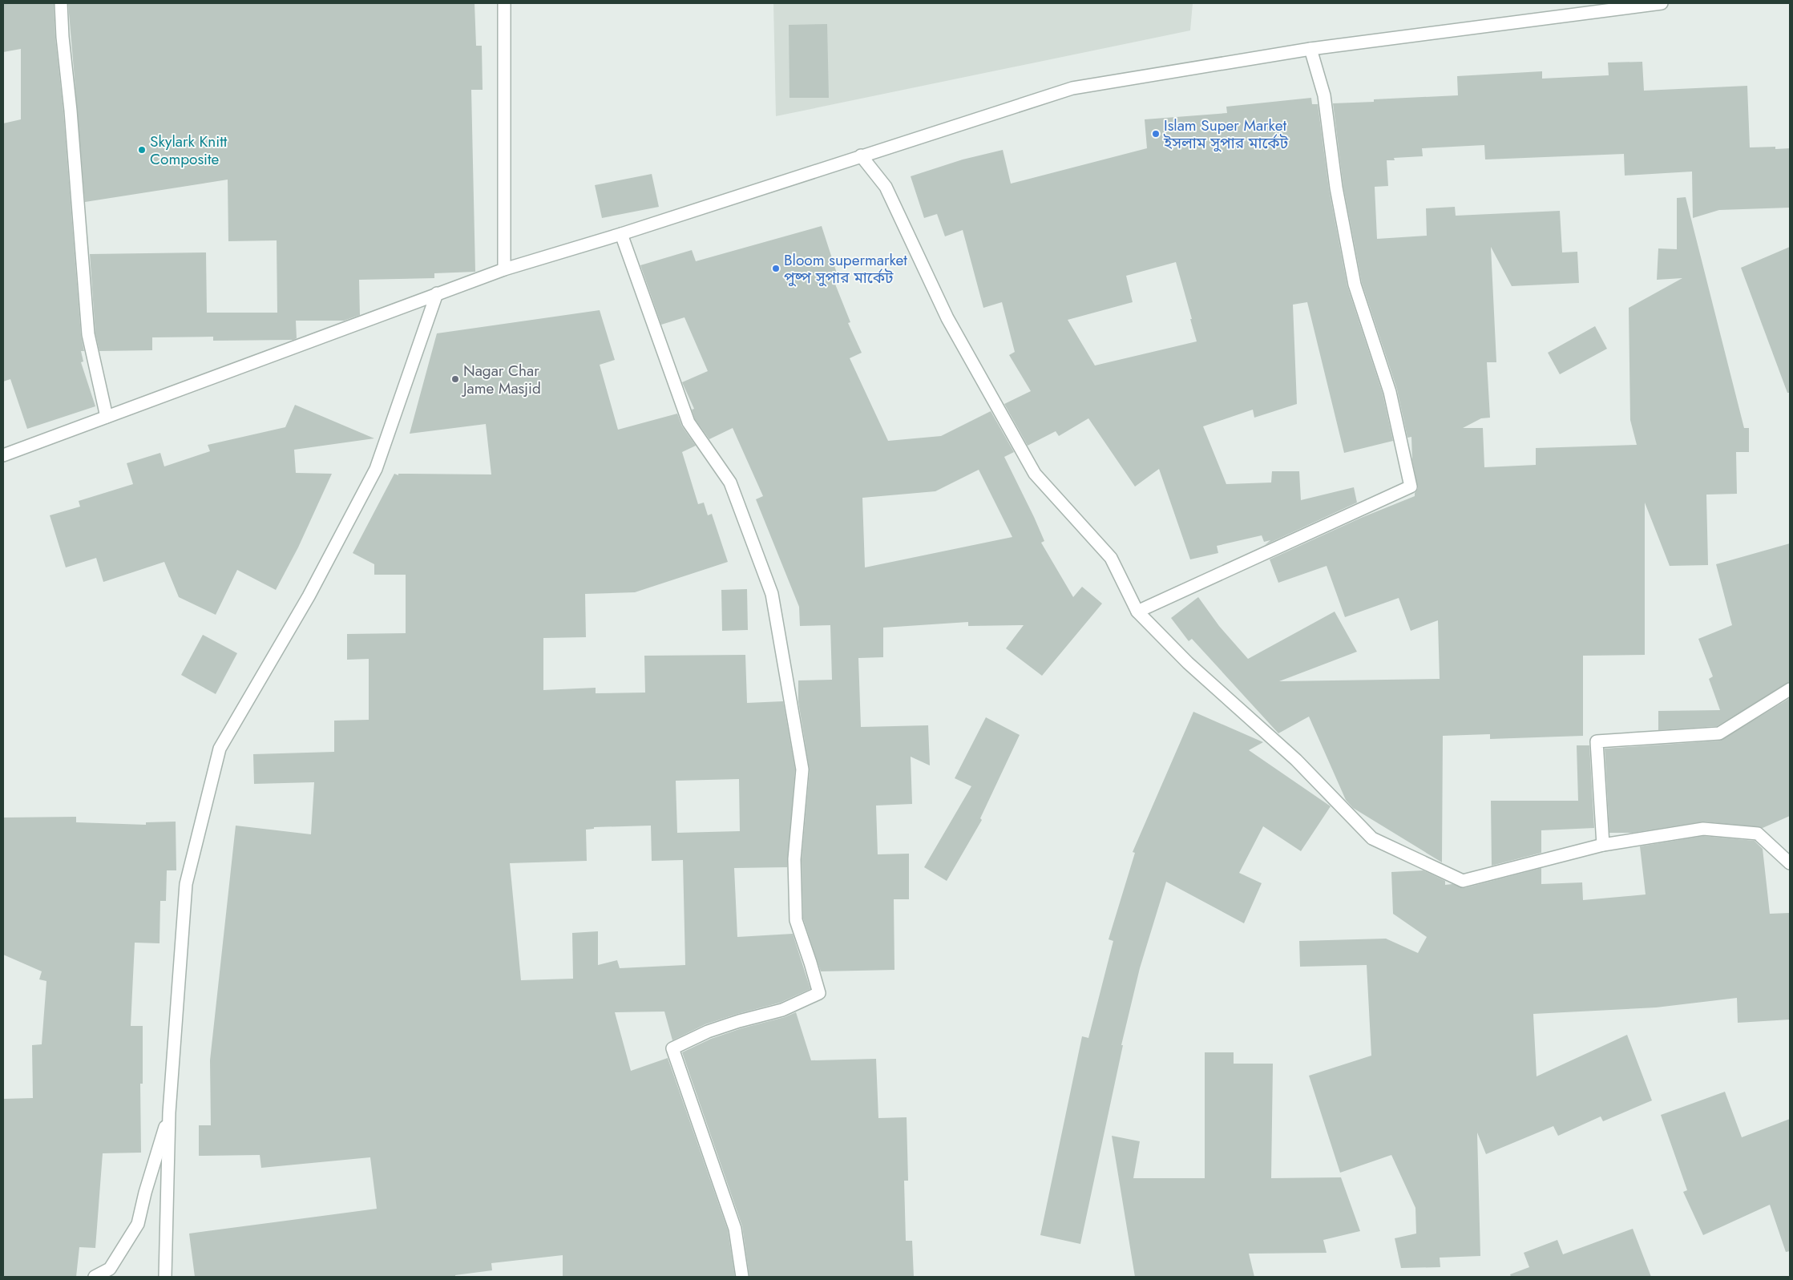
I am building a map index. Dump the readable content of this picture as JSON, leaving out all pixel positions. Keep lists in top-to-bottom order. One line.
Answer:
{"places":["Islam Super Market ইসলাম সুপার মার্কেট","Skylark Knitt Composite","Bloom supermarket পুষ্প সুপার মার্কেট","Nagar Char Jame Masjid"]}
